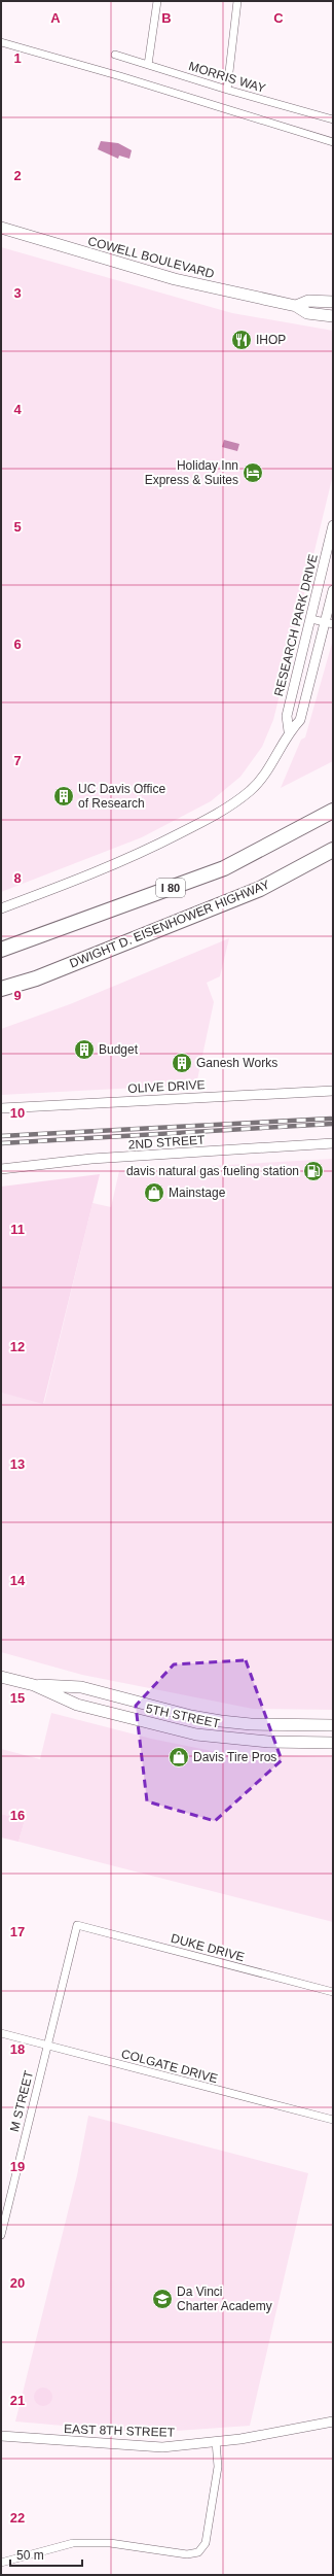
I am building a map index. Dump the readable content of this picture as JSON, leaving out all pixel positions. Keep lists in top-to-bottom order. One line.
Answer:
{"streets":{"highway":["I 80","DWIGHT D. EISENHOWER HIGHWAY"],"main road":["COWELL BOULEVARD","5TH STREET"],"street":["MORRIS WAY","RESEARCH PARK DRIVE","OLIVE DRIVE","2ND STREET","DUKE DRIVE","COLGATE DRIVE","M STREET","EAST 8TH STREET"]},"crossings":[["DUKE DRIVE","M STREET"],["COLGATE DRIVE","M STREET"]],"places":{"restaurant":["IHOP"],"hotel":["Holiday Inn Express & Suites"],"building":["UC Davis Office of Research","Budget","Ganesh Works"],"fuel station":["davis natural gas fueling station"],"shop":["Mainstage","Davis Tire Pros"],"school or university":["Da Vinci Charter Academy"]},"scale_bar":"50 m","grid":{"columns":["A","B","C"],"rows":["1","2","3","4","5","6","7","8","9","10","11","12","13","14","15","16","17","18","19","20","21","22"]}}
